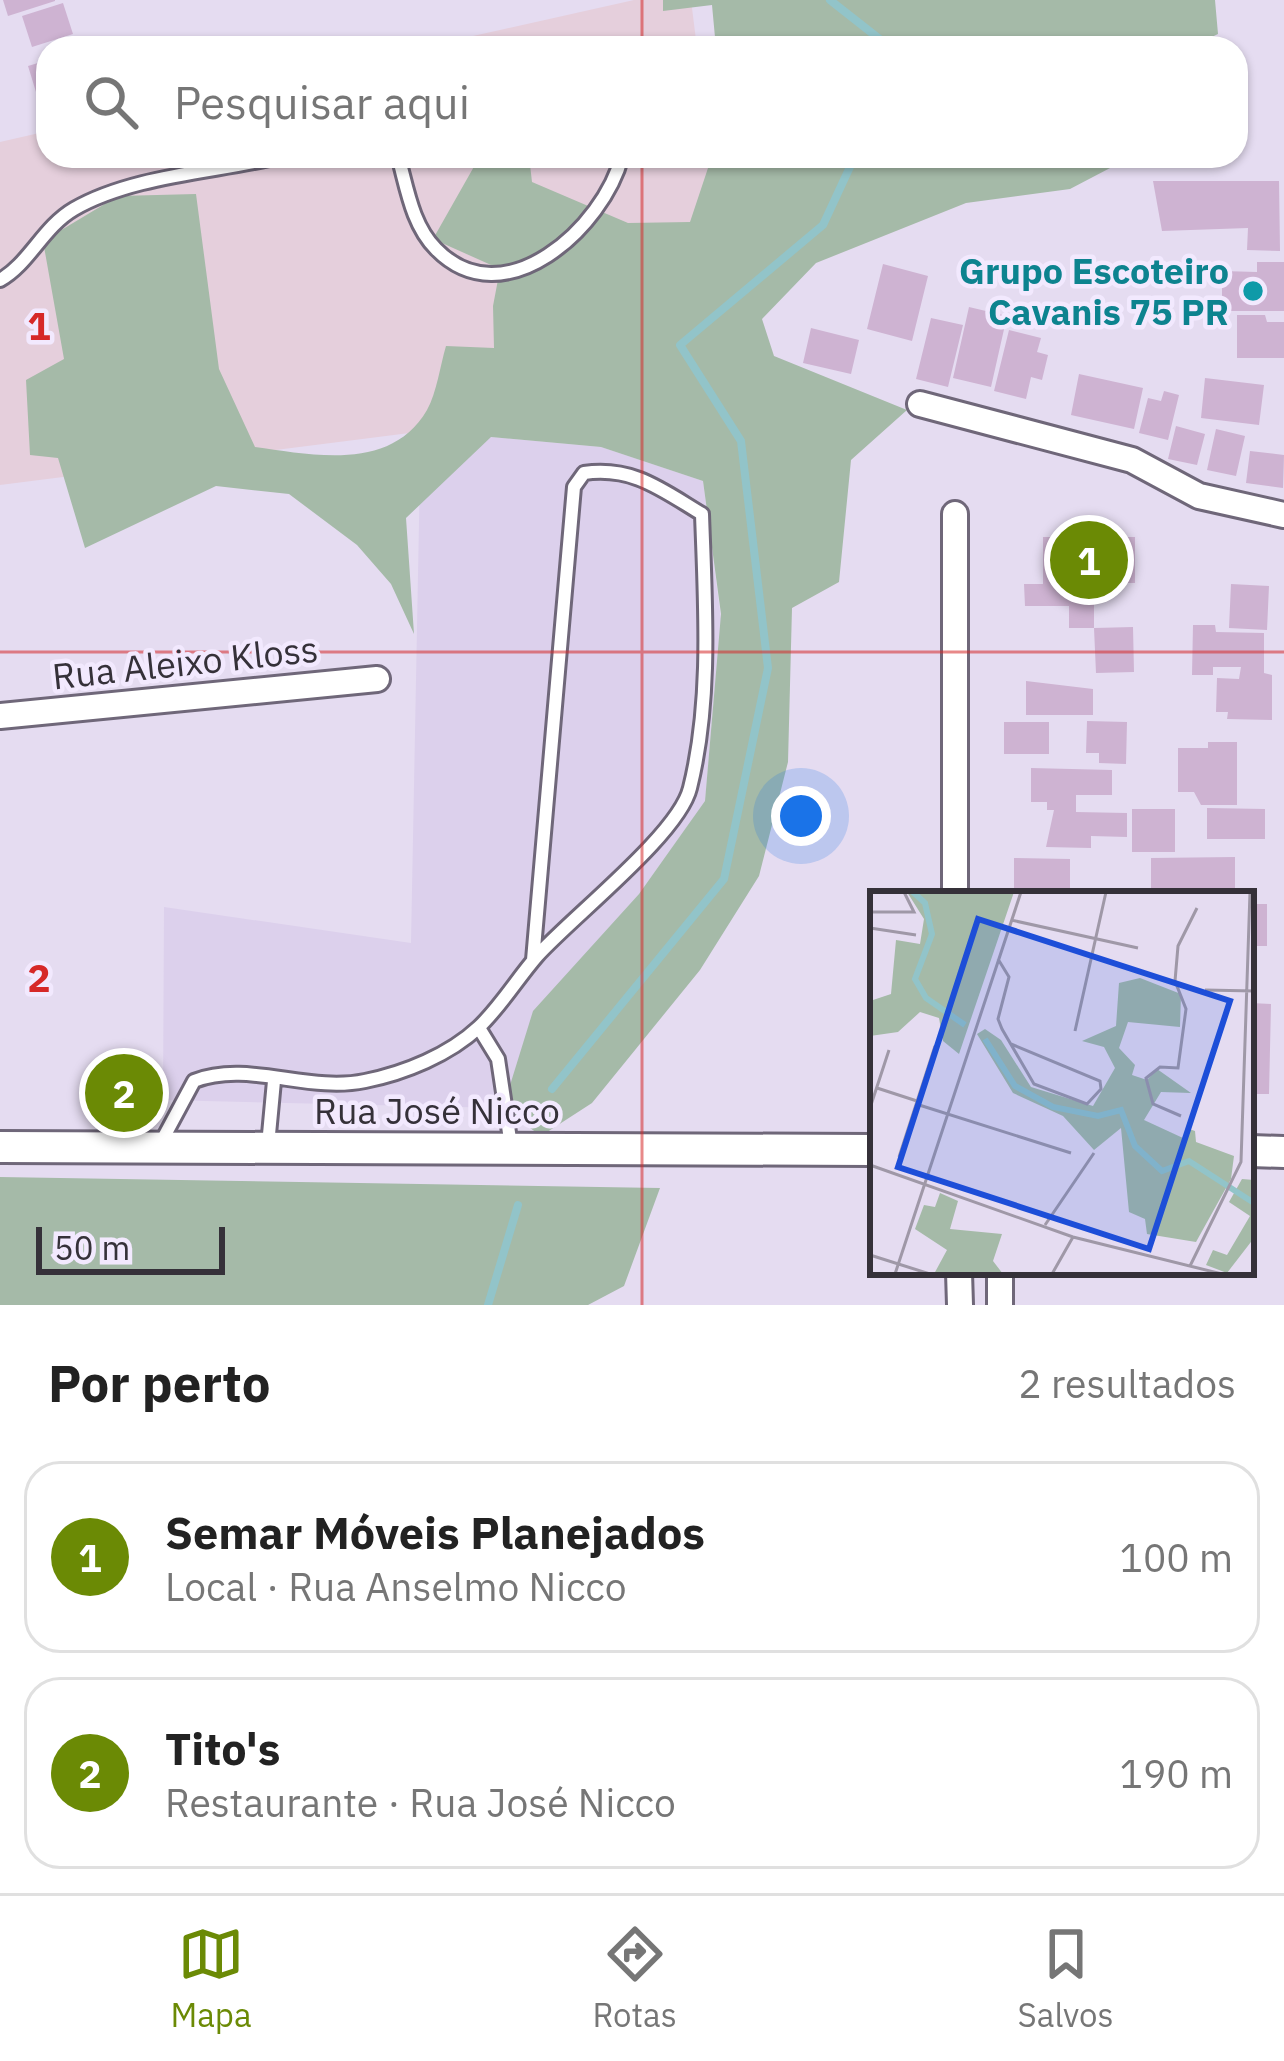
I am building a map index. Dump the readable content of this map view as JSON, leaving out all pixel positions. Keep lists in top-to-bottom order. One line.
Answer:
{"streets":{"street":["Rua Aleixo Kloss","Rua José Nicco"]},"places":["Grupo Escoteiro Cavanis 75 PR"],"scale_bar":"50 m","page":{"search":"Pesquisar aqui","pins":["1","2"],"scale":"50 m","heading":["Por perto","2 resultados"],"list":[{"mark":"1","name":"Semar Móveis Planejados","note":"Local · Rua Anselmo Nicco","value":"100 m"},{"mark":"2","name":"Tito's","note":"Restaurante · Rua José Nicco","value":"190 m"}],"nav":["Mapa","Rotas","Salvos"]},"grid":{"rows":["1","2"]}}
